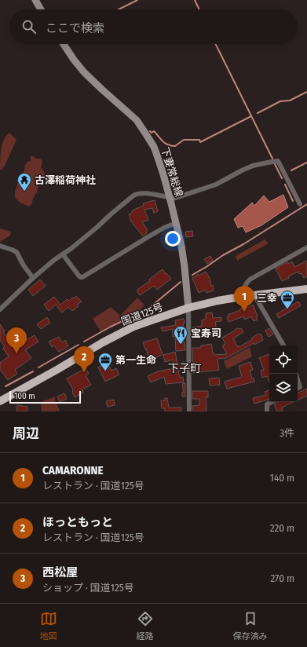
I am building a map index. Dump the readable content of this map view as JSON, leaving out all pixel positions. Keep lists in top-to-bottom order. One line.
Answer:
{"streets":{"highway":["国道125号"],"main road":["下妻常総線"]},"crossings":[["下妻常総線","国道125号"]],"districts":["下子町"],"places":{"temple":["古澤稲荷神社"],"office":["三幸","第一生命"],"restaurant":["宝寿司"]},"scale_bar":"100 m","page":{"search":"ここで検索","pins":["1","3","2"],"scale":"100 m","heading":["周辺","3件"],"list":[{"mark":"1","name":"CAMARONNE","note":"レストラン · 国道125号","value":"140 m"},{"mark":"2","name":"ほっともっと","note":"レストラン · 国道125号","value":"220 m"},{"mark":"3","name":"西松屋","note":"ショップ · 国道125号","value":"270 m"}],"nav":["地図","経路","保存済み"]}}
